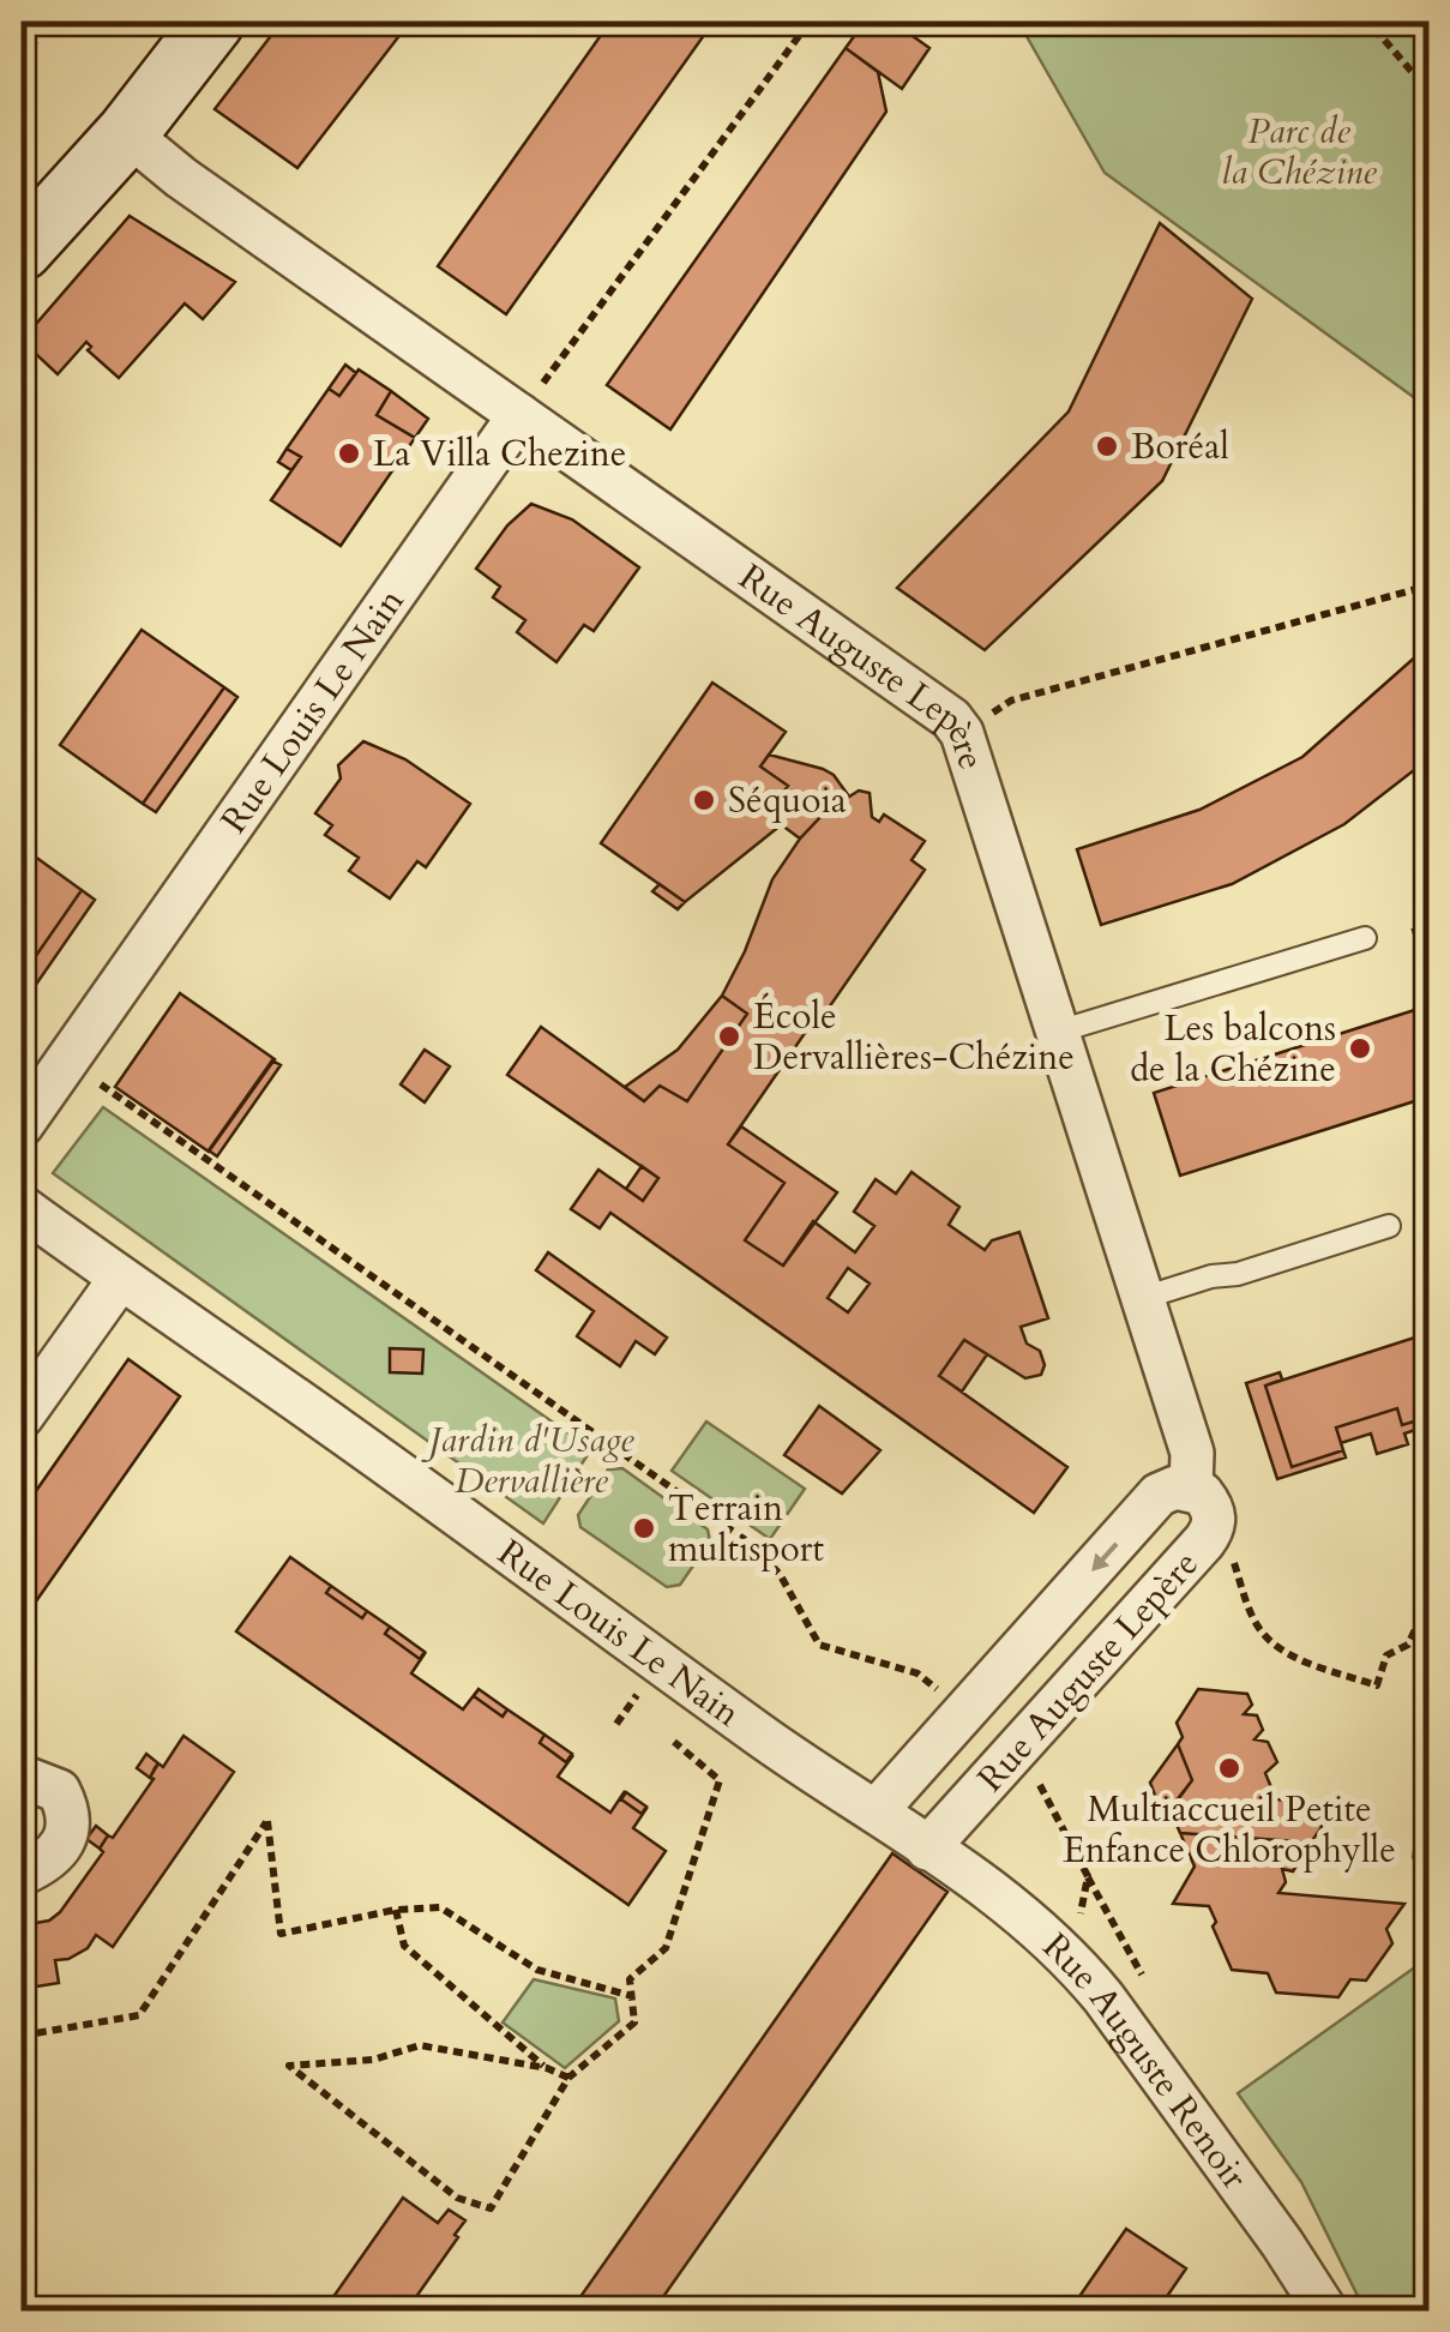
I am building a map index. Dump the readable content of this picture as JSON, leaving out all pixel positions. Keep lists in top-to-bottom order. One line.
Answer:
{"streets":{"street":["Rue Auguste Lepère","Rue Louis Le Nain","Rue Auguste Renoir"]},"crossings":[["Rue Auguste Lepère","Rue Louis Le Nain"],["Rue Auguste Lepère","Rue Auguste Renoir"],["Rue Louis Le Nain","Rue Auguste Renoir"]],"parks":["Parc de la Chézine","Jardin d'Usage Dervallière"],"places":["Boréal","La Villa Chezine","Séquoia","École Dervallières-Chézine","Les balcons de la Chézine","Terrain multisport","Multiaccueil Petite Enfance Chlorophylle"]}
